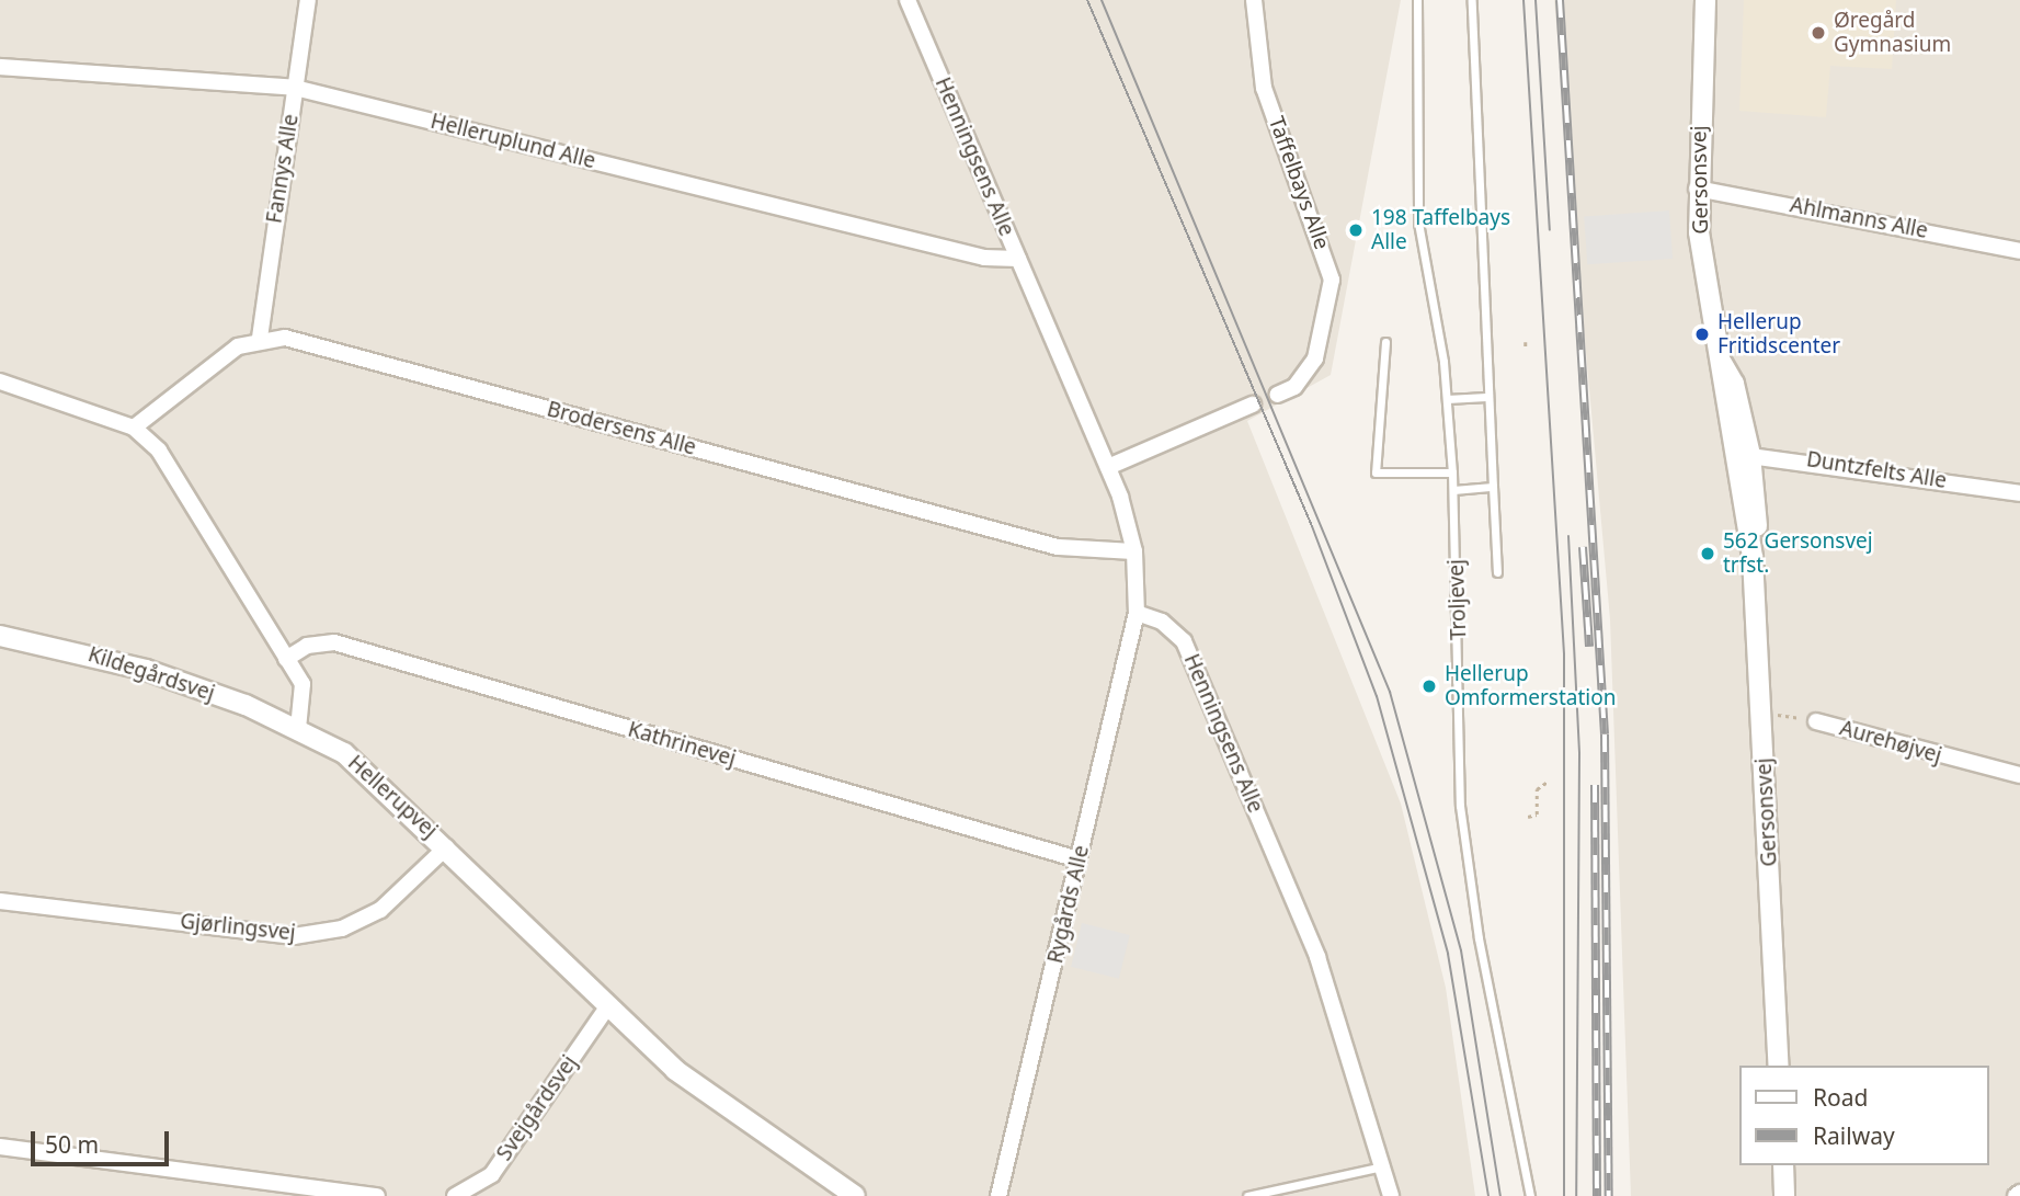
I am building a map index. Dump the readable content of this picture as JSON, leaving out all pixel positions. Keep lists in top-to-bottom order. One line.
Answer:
{"streets":{"street":["Helleruplund Alle","Henningsens Alle","Fannys Alle","Gersonsvej","Taffelbays Alle","Ahlmanns Alle","Brodersens Alle","Duntzfelts Alle","Kildegårdsvej","Aurehøjvej","Kathrinevej","Hellerupvej","Rygårds Alle","Gjørlingsvej","Svejgårdsvej"],"lane":["Troljevej"]},"crossings":[["Helleruplund Alle","Henningsens Alle"],["Helleruplund Alle","Fannys Alle"],["Henningsens Alle","Brodersens Alle"],["Henningsens Alle","Rygårds Alle"],["Fannys Alle","Brodersens Alle"],["Gersonsvej","Ahlmanns Alle"],["Gersonsvej","Duntzfelts Alle"],["Gersonsvej","Aurehøjvej"],["Kildegårdsvej","Hellerupvej"],["Kathrinevej","Rygårds Alle"],["Hellerupvej","Gjørlingsvej"],["Hellerupvej","Svejgårdsvej"]],"places":["Øregård Gymnasium","198 Taffelbays Alle","Hellerup Fritidscenter","562 Gersonsvej trfst.","Hellerup Omformerstation"],"legend":["Road","Railway"],"scale_bar":"50 m"}
